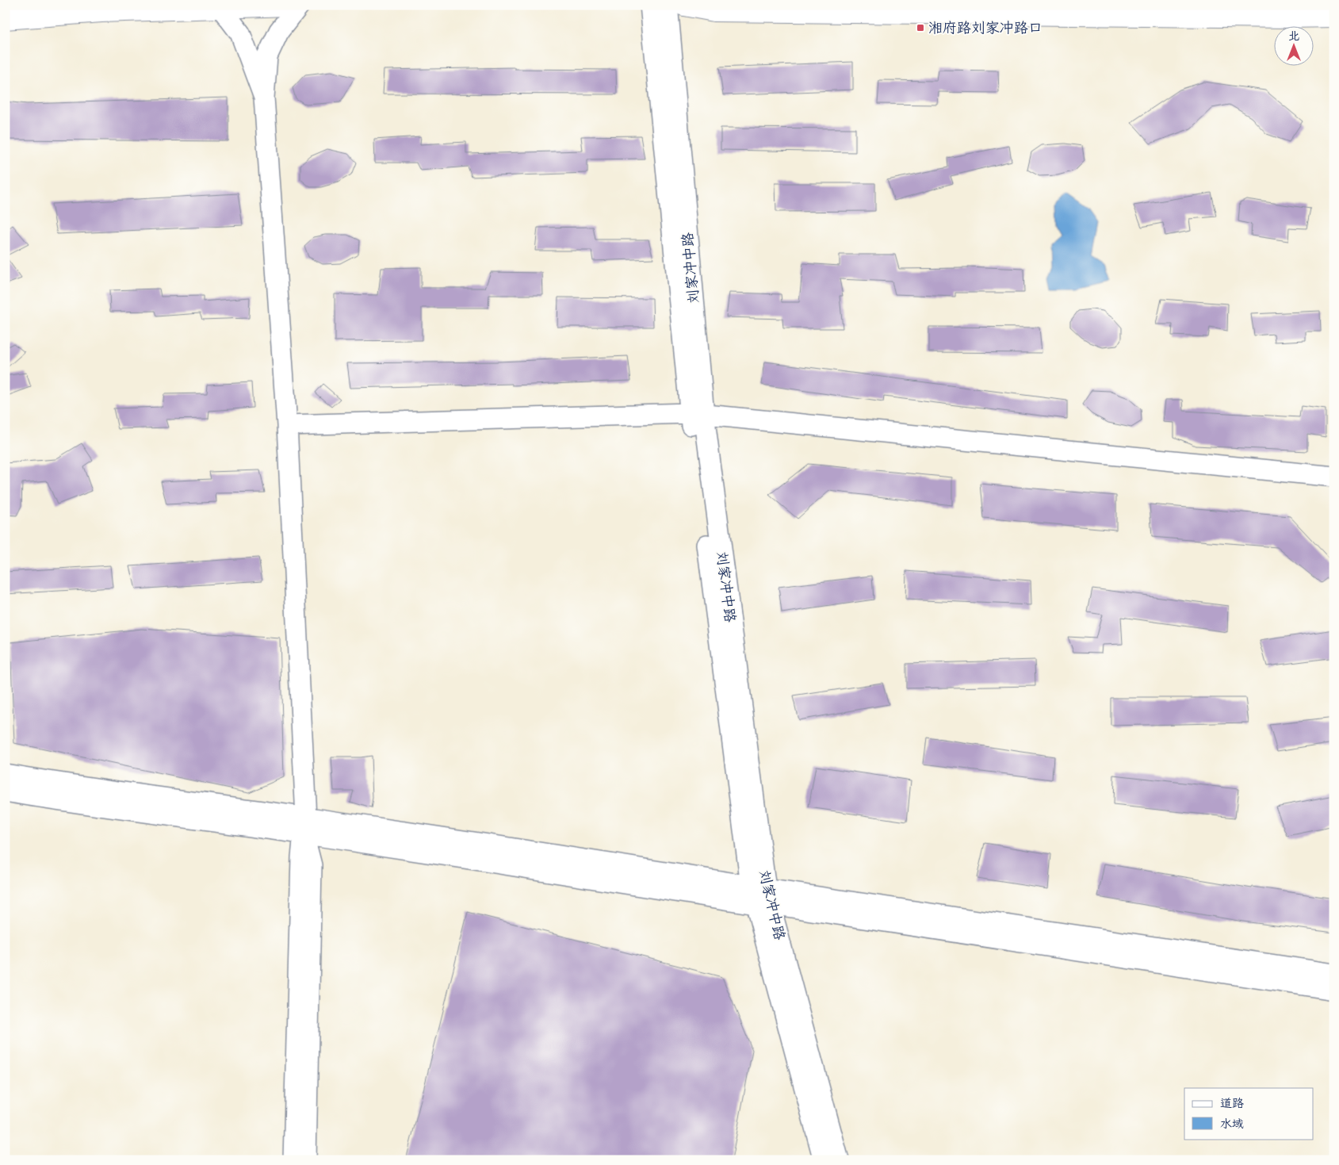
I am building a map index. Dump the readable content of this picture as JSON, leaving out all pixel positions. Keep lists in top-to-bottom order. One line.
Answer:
{"streets":{"main road":["刘家冲中路"]},"places":{"transit":["湘府路刘家冲路口"]},"legend":["道路","水域"],"north":"top"}
